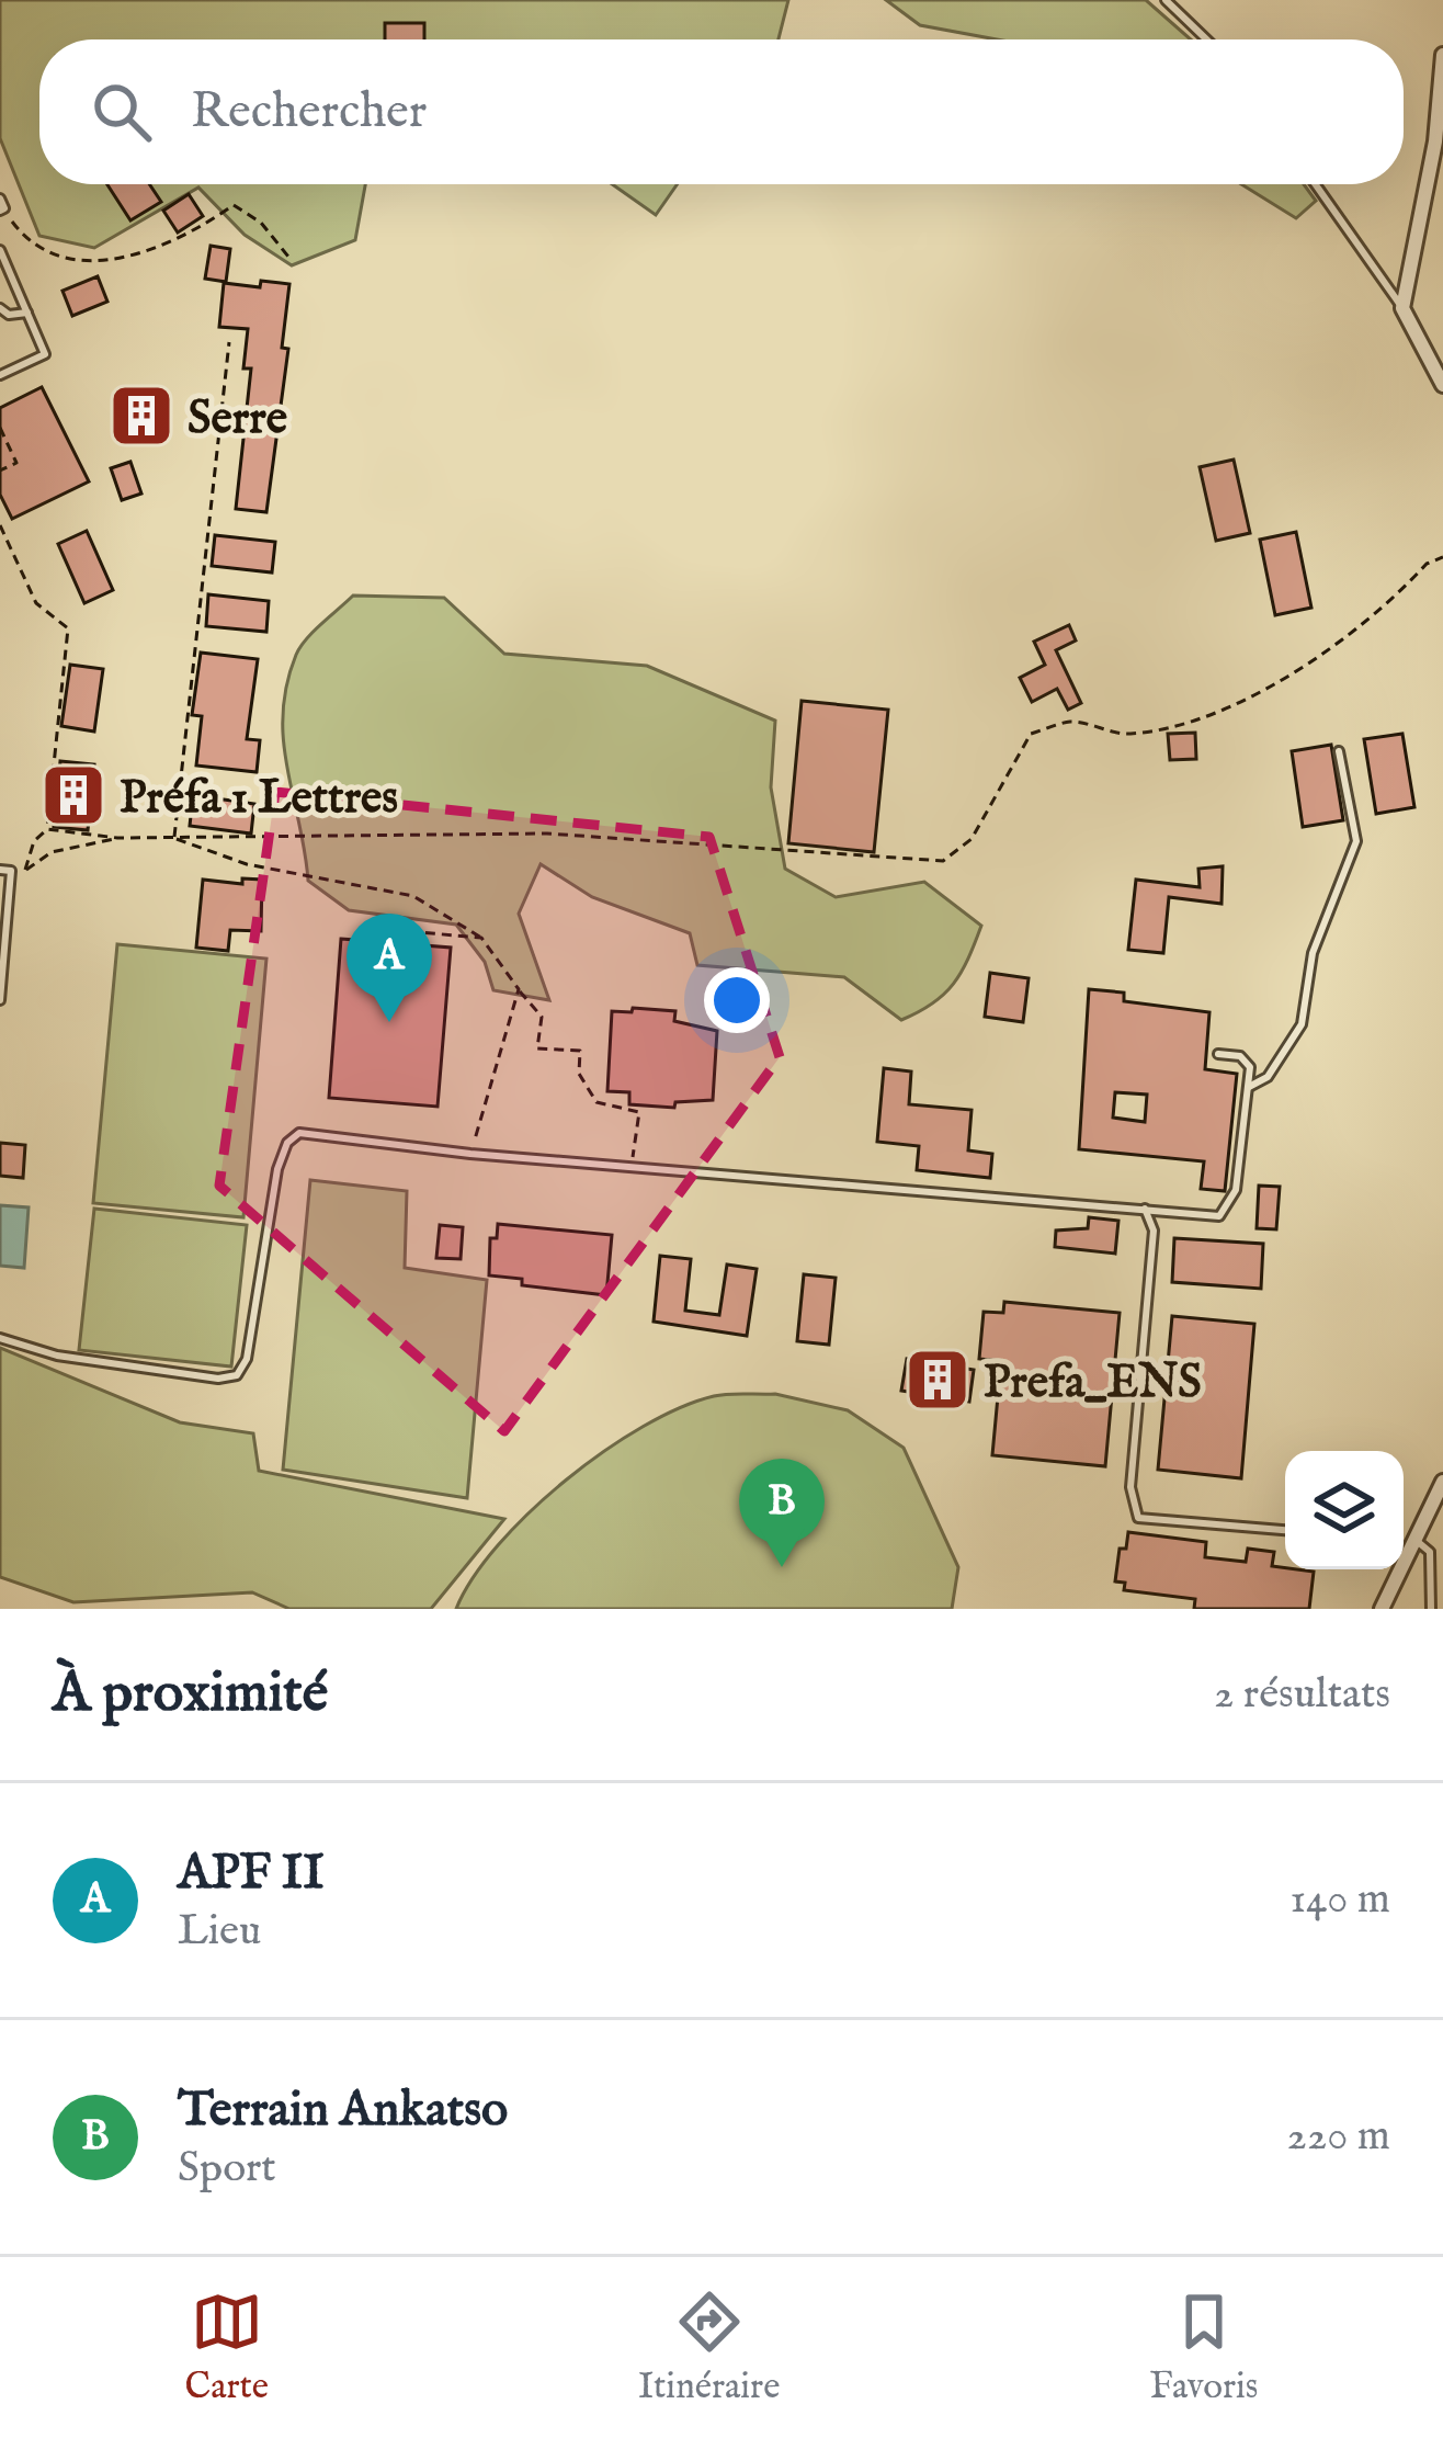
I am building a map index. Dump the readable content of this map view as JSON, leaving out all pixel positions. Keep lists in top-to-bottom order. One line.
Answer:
{"places":{"building":["Serre","Préfa 1 Lettres","Prefa_ENS"]},"page":{"search":"Rechercher","pins":["A","B"],"heading":["À proximité","2 résultats"],"list":[{"mark":"A","name":"APF II","note":"Lieu","value":"140 m"},{"mark":"B","name":"Terrain Ankatso","note":"Sport","value":"220 m"}],"nav":["Carte","Itinéraire","Favoris"]}}
